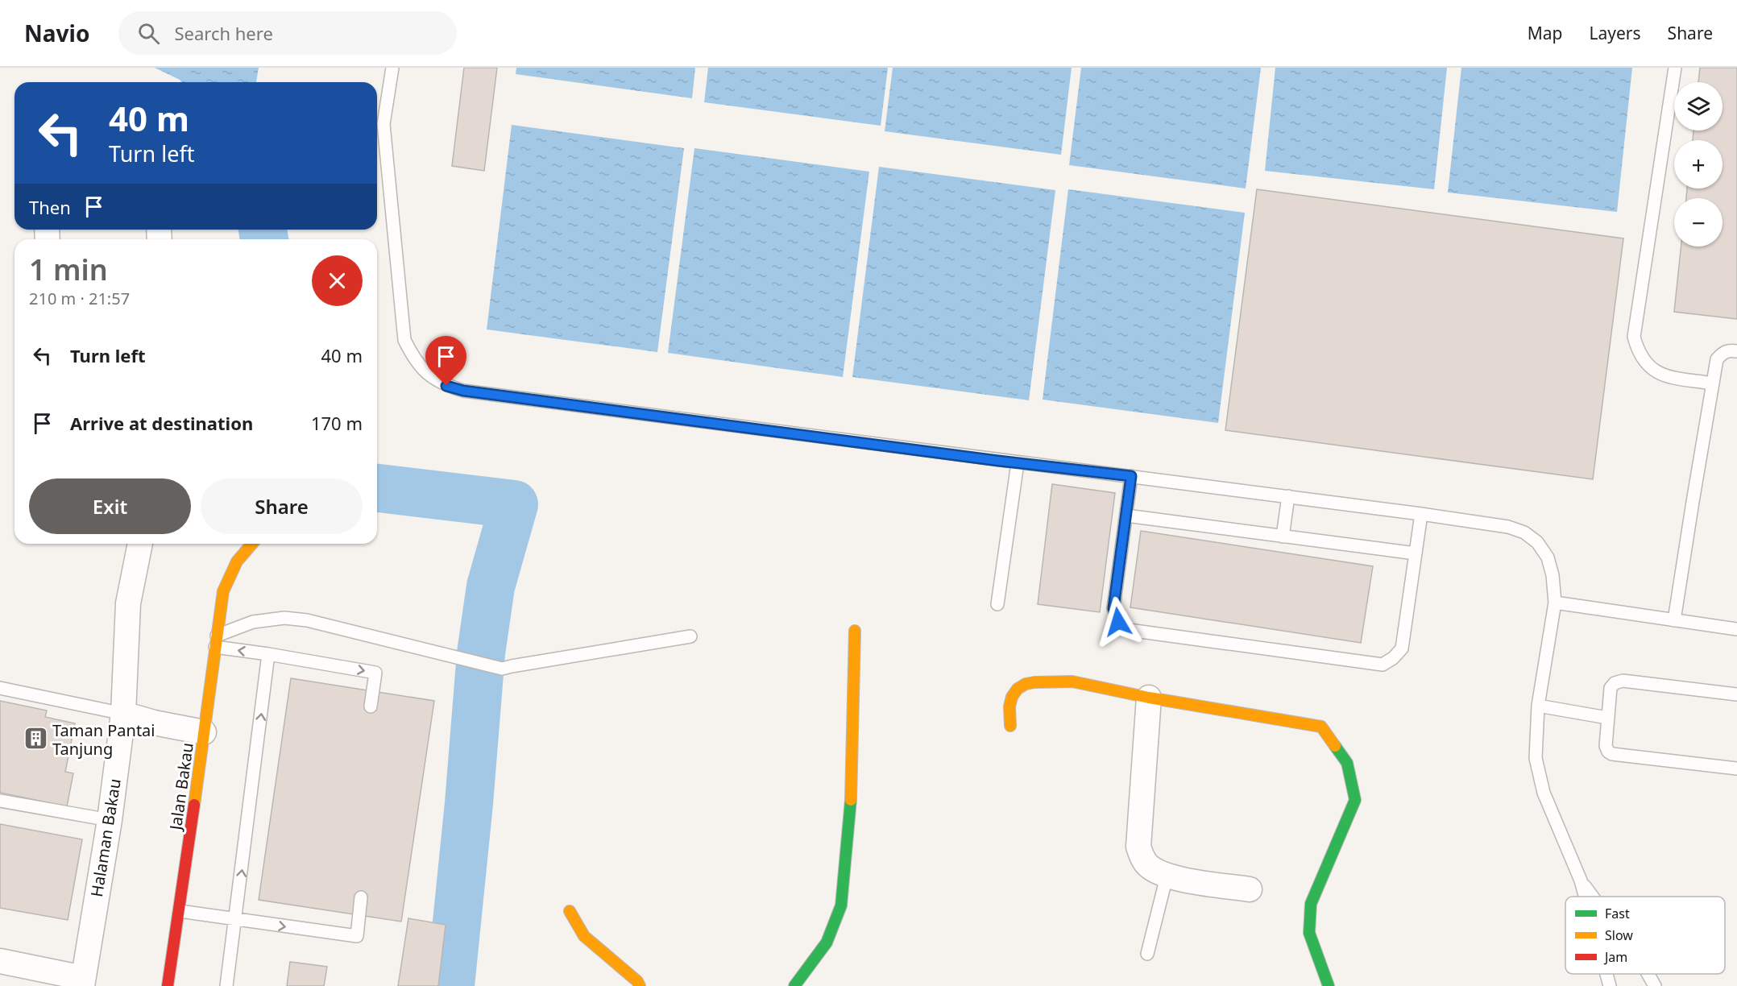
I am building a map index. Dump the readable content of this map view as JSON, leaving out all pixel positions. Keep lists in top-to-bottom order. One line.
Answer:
{"streets":{"street":["Jalan Bakau","Halaman Bakau"]},"places":{"building":["Taman Pantai Tanjung"]},"legend":["Fast","Slow","Jam"],"page":{"header":"Navio","search":"Search here","nav":["Map","Layers","Share"],"map_buttons":["+","−"],"turn":["40 m","Turn left"],"then":"Then","heading":["1 min","210 m · 21:57"],"list":[{"name":"Turn left","value":"40 m"},{"name":"Arrive at destination","value":"170 m"}],"buttons":["Exit","Share"]}}
